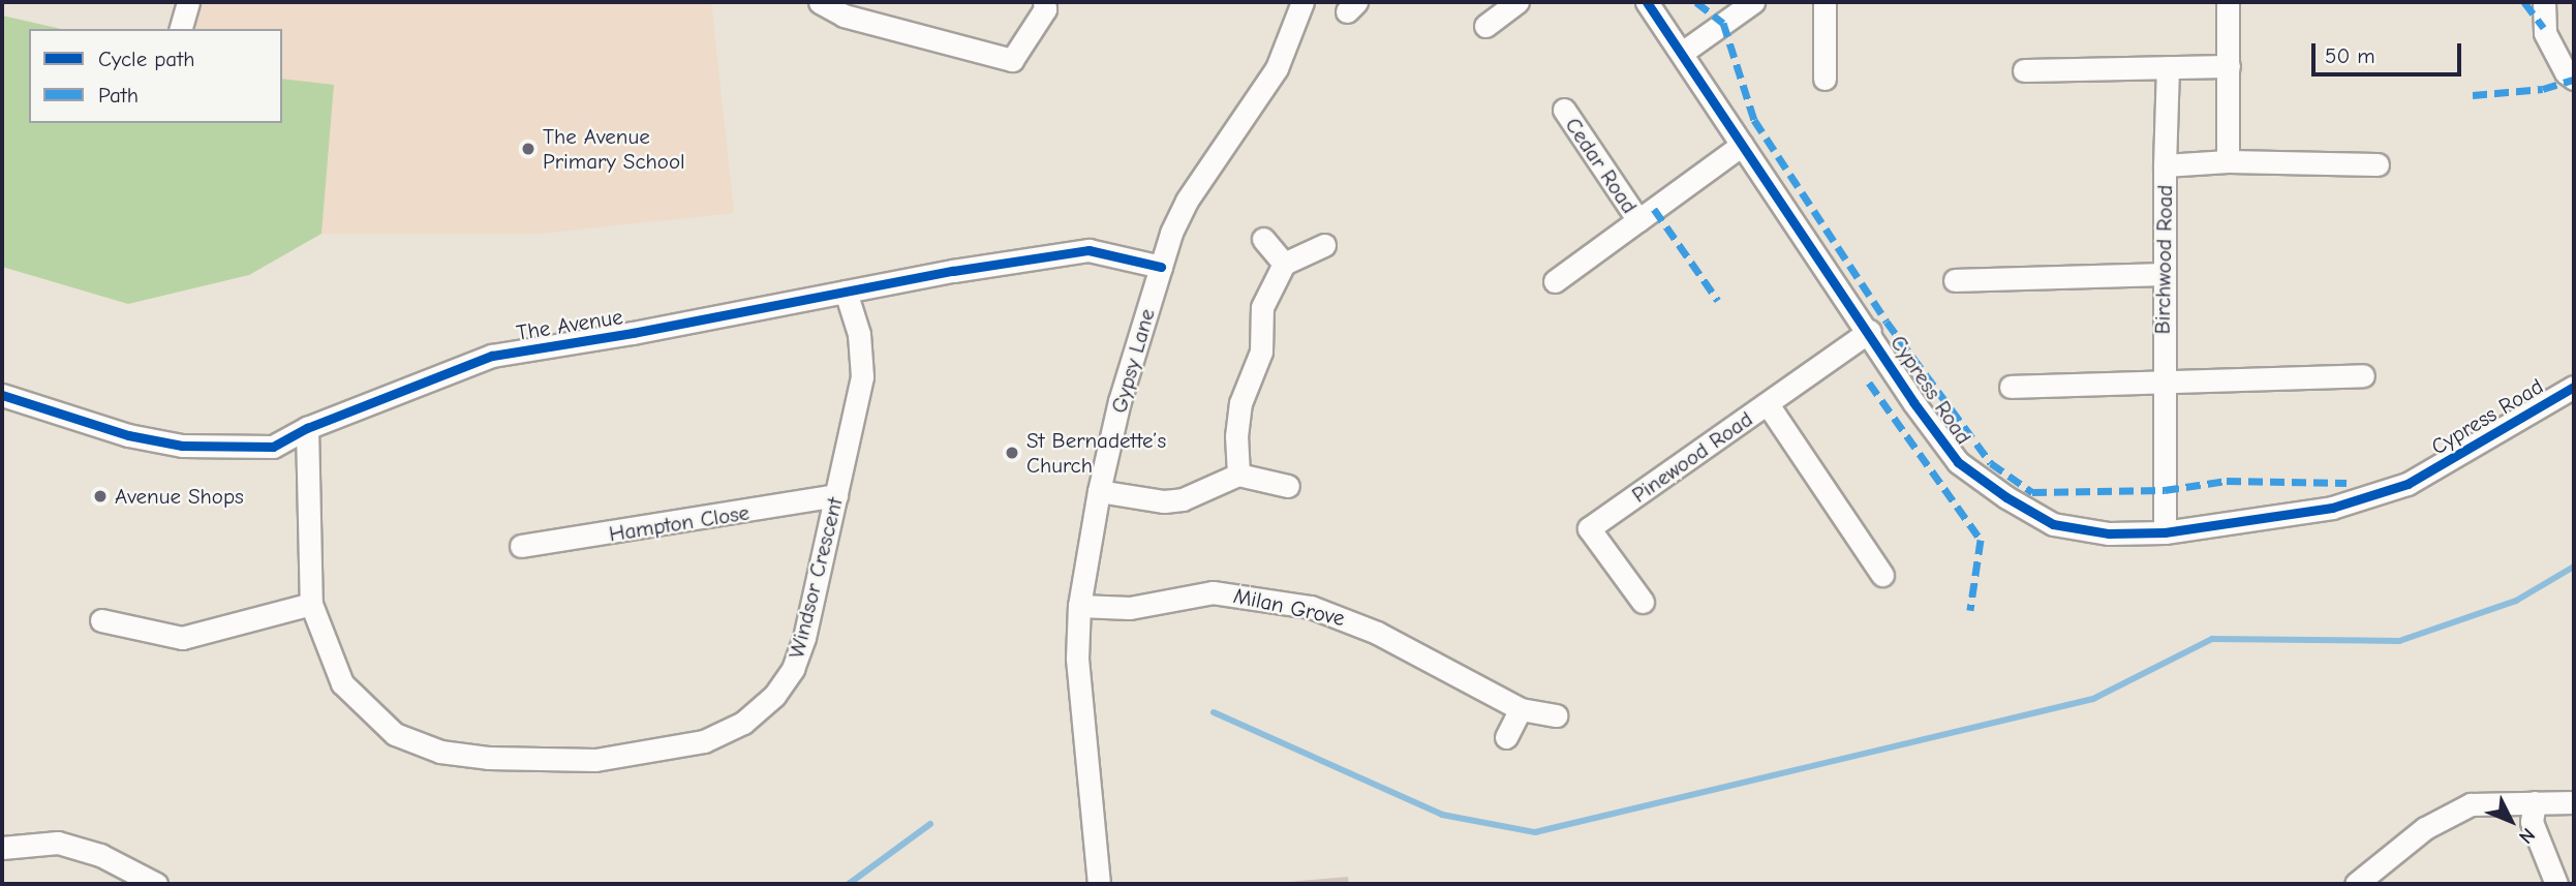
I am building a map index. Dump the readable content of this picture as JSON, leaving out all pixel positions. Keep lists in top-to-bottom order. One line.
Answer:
{"streets":{"street":["Cedar Road","Birchwood Road","The Avenue","Gypsy Lane","Cypress Road","Pinewood Road","Hampton Close","Windsor Crescent","Milan Grove"]},"crossings":[["Cedar Road","Cypress Road"],["Birchwood Road","Cypress Road"],["The Avenue","Gypsy Lane"],["The Avenue","Windsor Crescent"],["Gypsy Lane","Milan Grove"],["Cypress Road","Pinewood Road"],["Hampton Close","Windsor Crescent"]],"places":["The Avenue Primary School","St Bernadette’s Church","Avenue Shops"],"legend":["Cycle path","Path"],"scale_bar":"50 m","north":"bottom right"}
